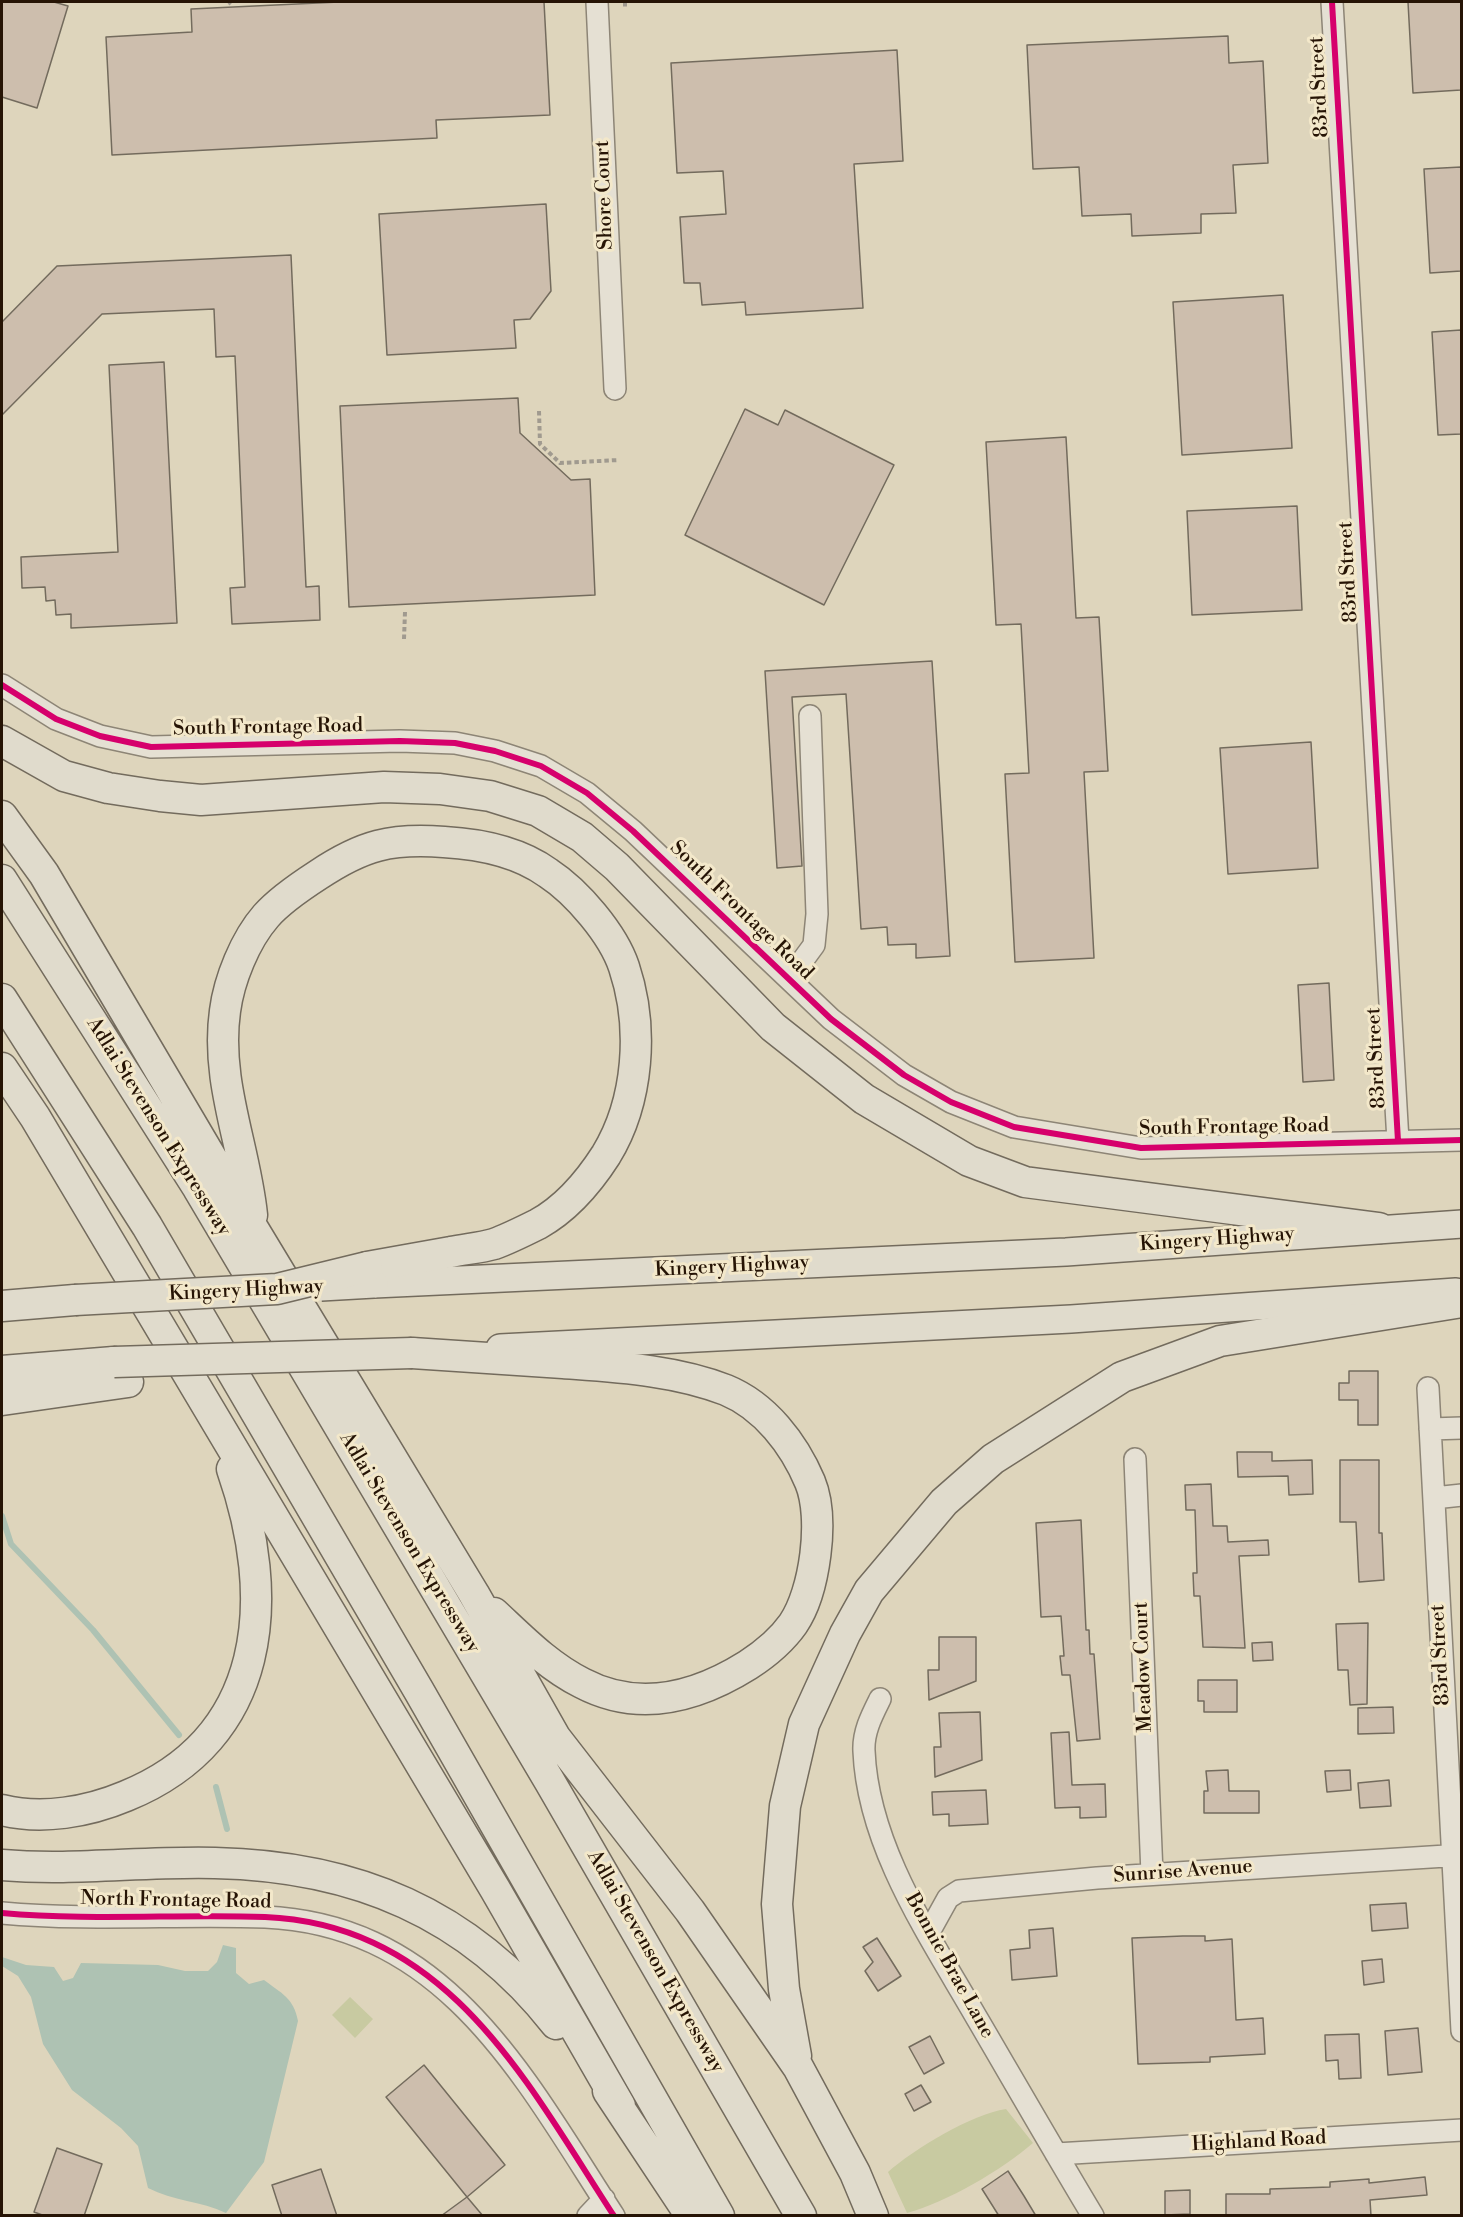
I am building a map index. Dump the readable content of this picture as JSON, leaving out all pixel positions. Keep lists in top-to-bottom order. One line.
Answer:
{"streets":{"highway":["Adlai Stevenson Expressway","Kingery Highway"],"street":["83rd Street","Shore Court","South Frontage Road","Meadow Court","Sunrise Avenue","North Frontage Road","Bonnie Brae Lane","Highland Road"]},"crossings":[["83rd Street","South Frontage Road"],["83rd Street","Sunrise Avenue"],["Meadow Court","Sunrise Avenue"],["Sunrise Avenue","Bonnie Brae Lane"],["Bonnie Brae Lane","Highland Road"]]}
